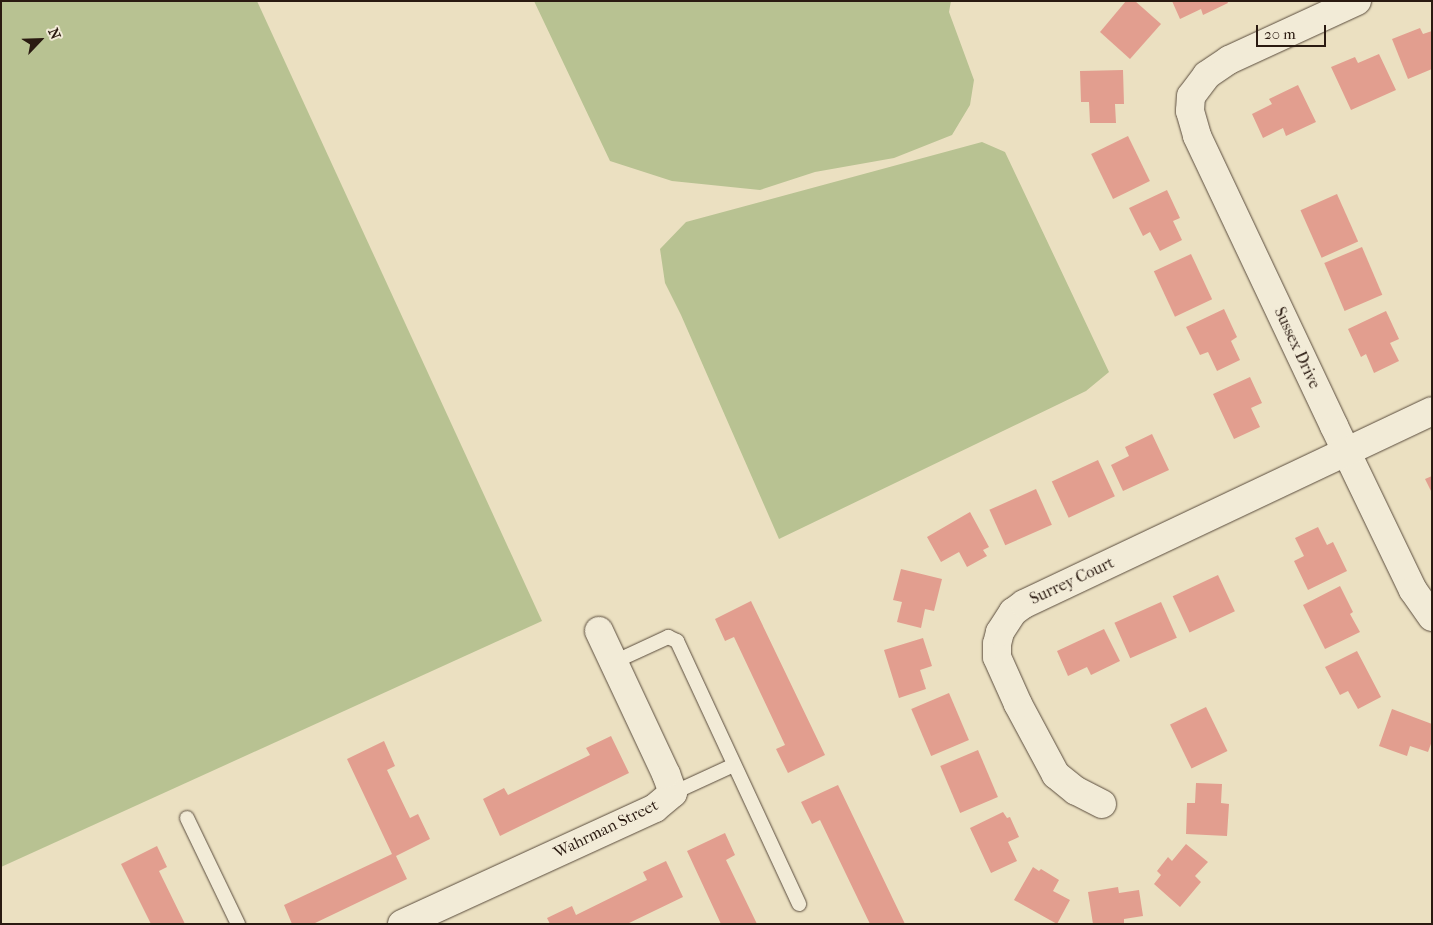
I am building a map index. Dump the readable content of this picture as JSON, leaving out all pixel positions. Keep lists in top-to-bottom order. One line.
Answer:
{"streets":{"street":["Sussex Drive","Surrey Court","Wahrman Street"]},"crossings":[["Sussex Drive","Surrey Court"]],"scale_bar":"20 m","north":"top right"}
